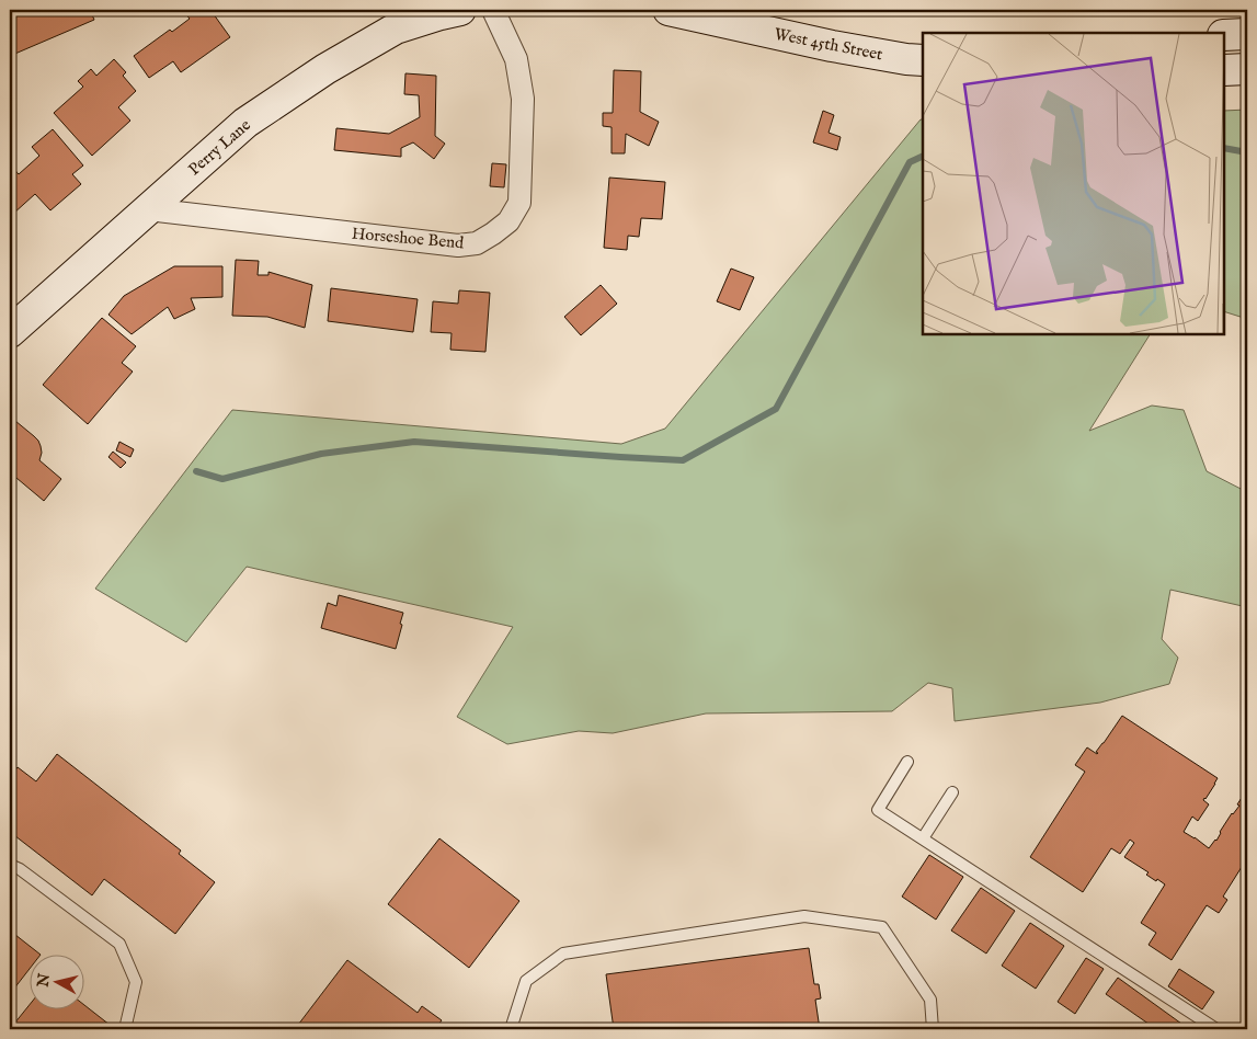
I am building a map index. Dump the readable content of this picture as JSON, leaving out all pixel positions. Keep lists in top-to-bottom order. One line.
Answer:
{"streets":{"street":["West 45th Street","Perry Lane","Horseshoe Bend"]},"crossings":[["Perry Lane","Horseshoe Bend"]],"north":"left"}
